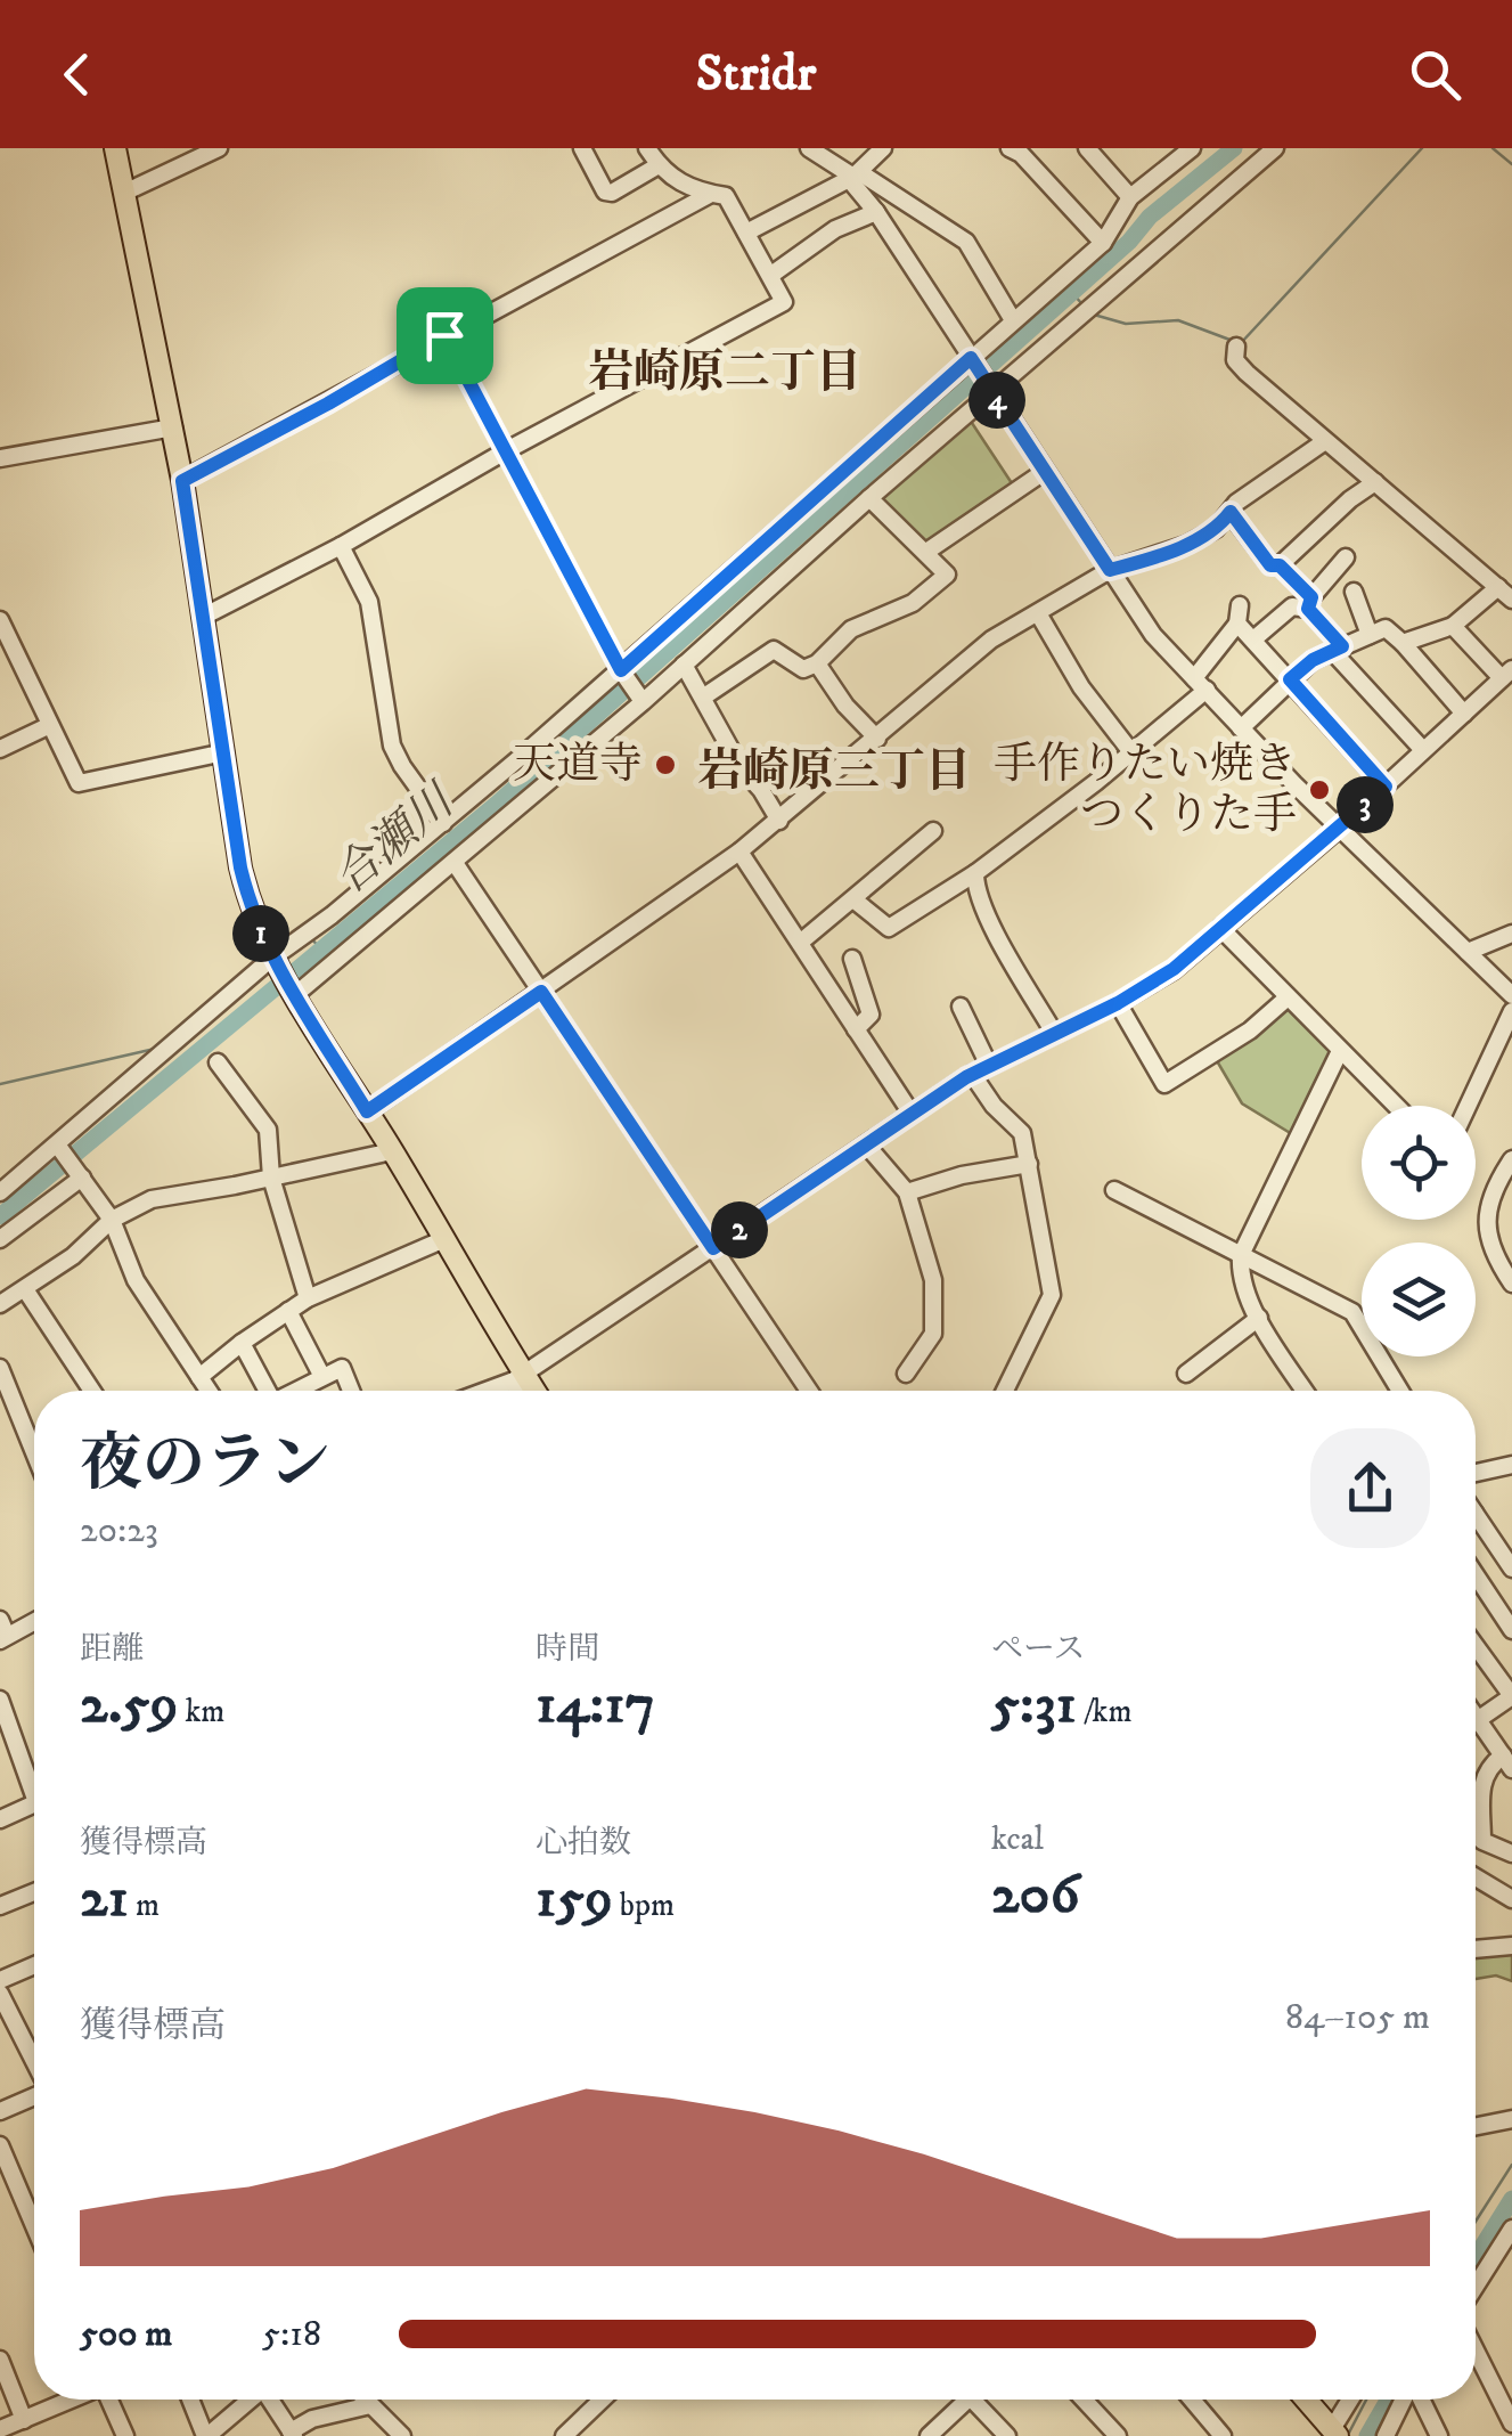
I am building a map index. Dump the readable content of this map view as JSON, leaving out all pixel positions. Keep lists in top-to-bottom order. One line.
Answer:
{"districts":["岩崎原二丁目","岩崎原三丁目"],"water":["合瀬川"],"places":["天道寺","手作りたい焼き つくりた手"],"page":{"header":"Stridr","pins":["4","3","1","2"],"heading":["夜のラン","20:23"],"stats":[["距離","2.59 km"],["時間","14:17"],["ペース","5:31 /km"],["獲得標高","21 m"],["心拍数","159 bpm"],["kcal","206"]],"chart":["獲得標高","84–105 m"],"list":[{"name":"500 m","note":"5:18"}]}}
